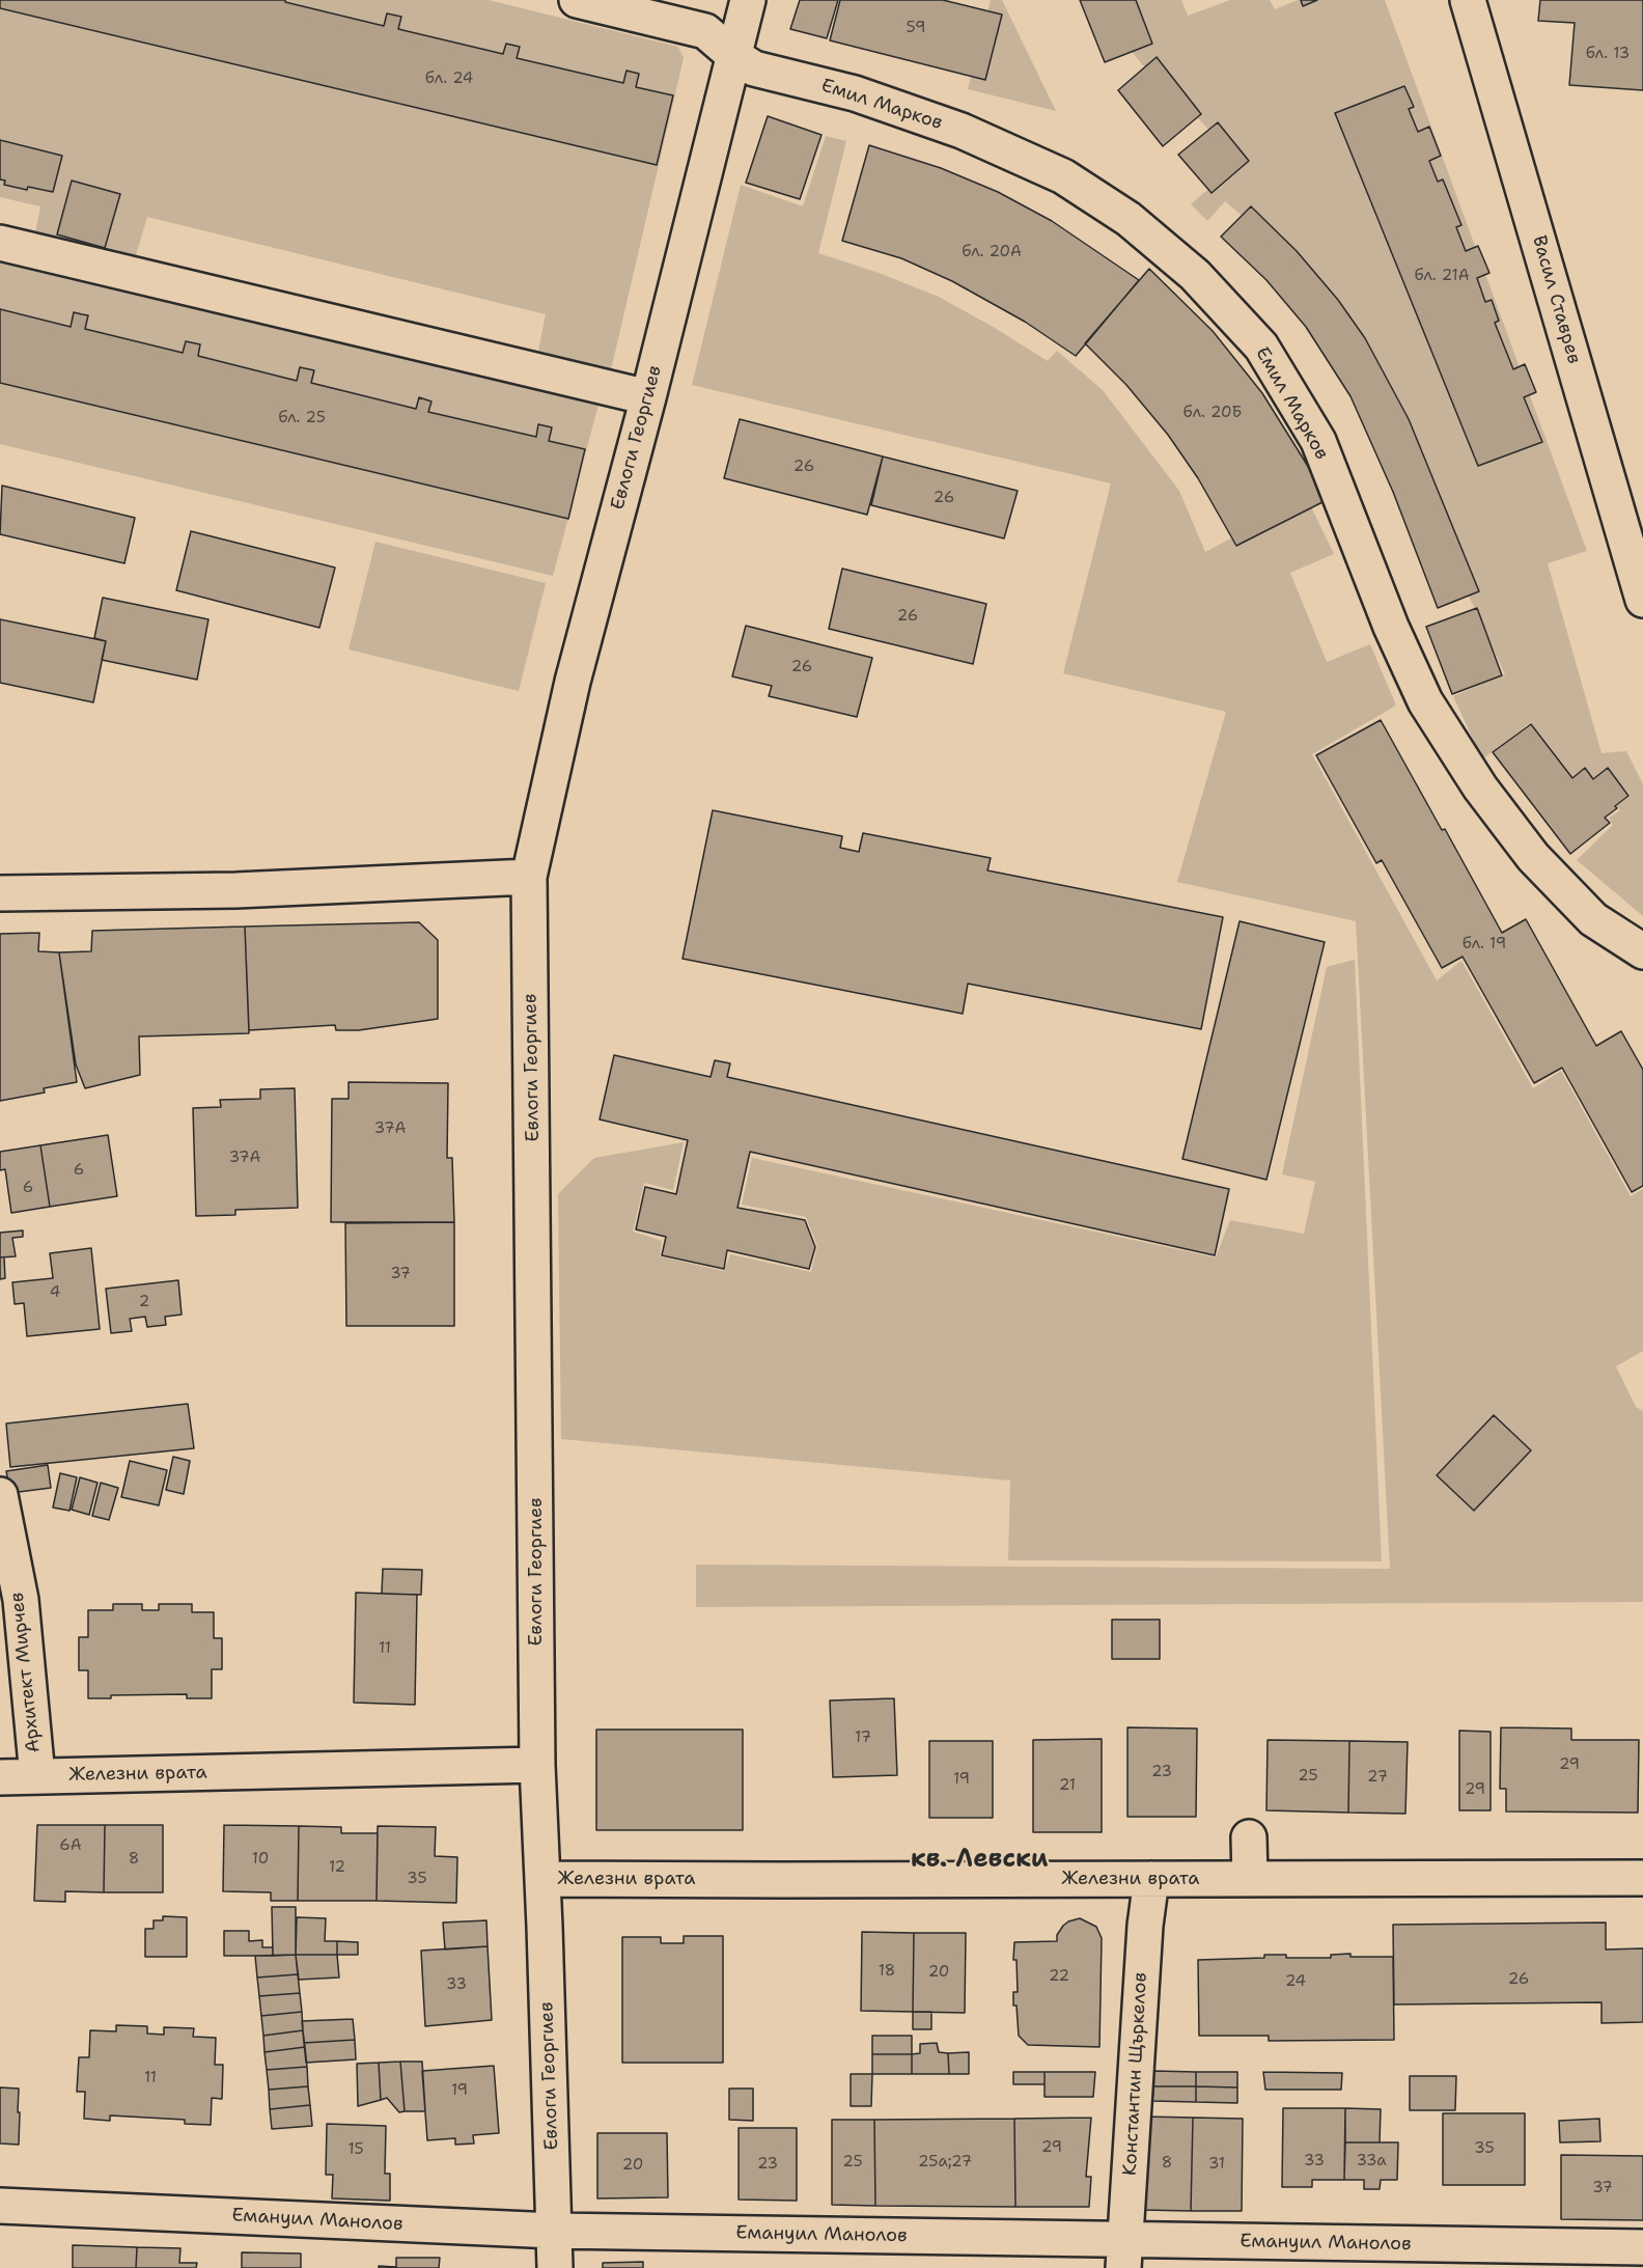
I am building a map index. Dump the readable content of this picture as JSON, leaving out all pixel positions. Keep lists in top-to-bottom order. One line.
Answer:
{"streets":{"street":["Емил Марков","Васил Ставрев","Евлоги Георгиев","Архитект Мирчев","Железни врата","Константин Щъркелов","Емануил Манолов"]},"crossings":[["Емил Марков","Евлоги Георгиев"],["Евлоги Георгиев","Железни врата"],["Евлоги Георгиев","Емануил Манолов"],["Архитект Мирчев","Железни врата"],["Железни врата","Константин Щъркелов"],["Константин Щъркелов","Емануил Манолов"]],"districts":["кв. Левски"],"house_numbers":["59","бл. 13","бл. 24","бл. 20A","бл. 21А","бл. 20Б","бл. 25","26","26","26","26","бл. 19","37А","37А","6","6","37","4","2","11","17","29","23","25","27","19","21","29","6А","8","10","12","35","18","20","22","26","24","33","11","19","29","35","15","33","33a","25","25a;27","8","23","31","20","37"]}
